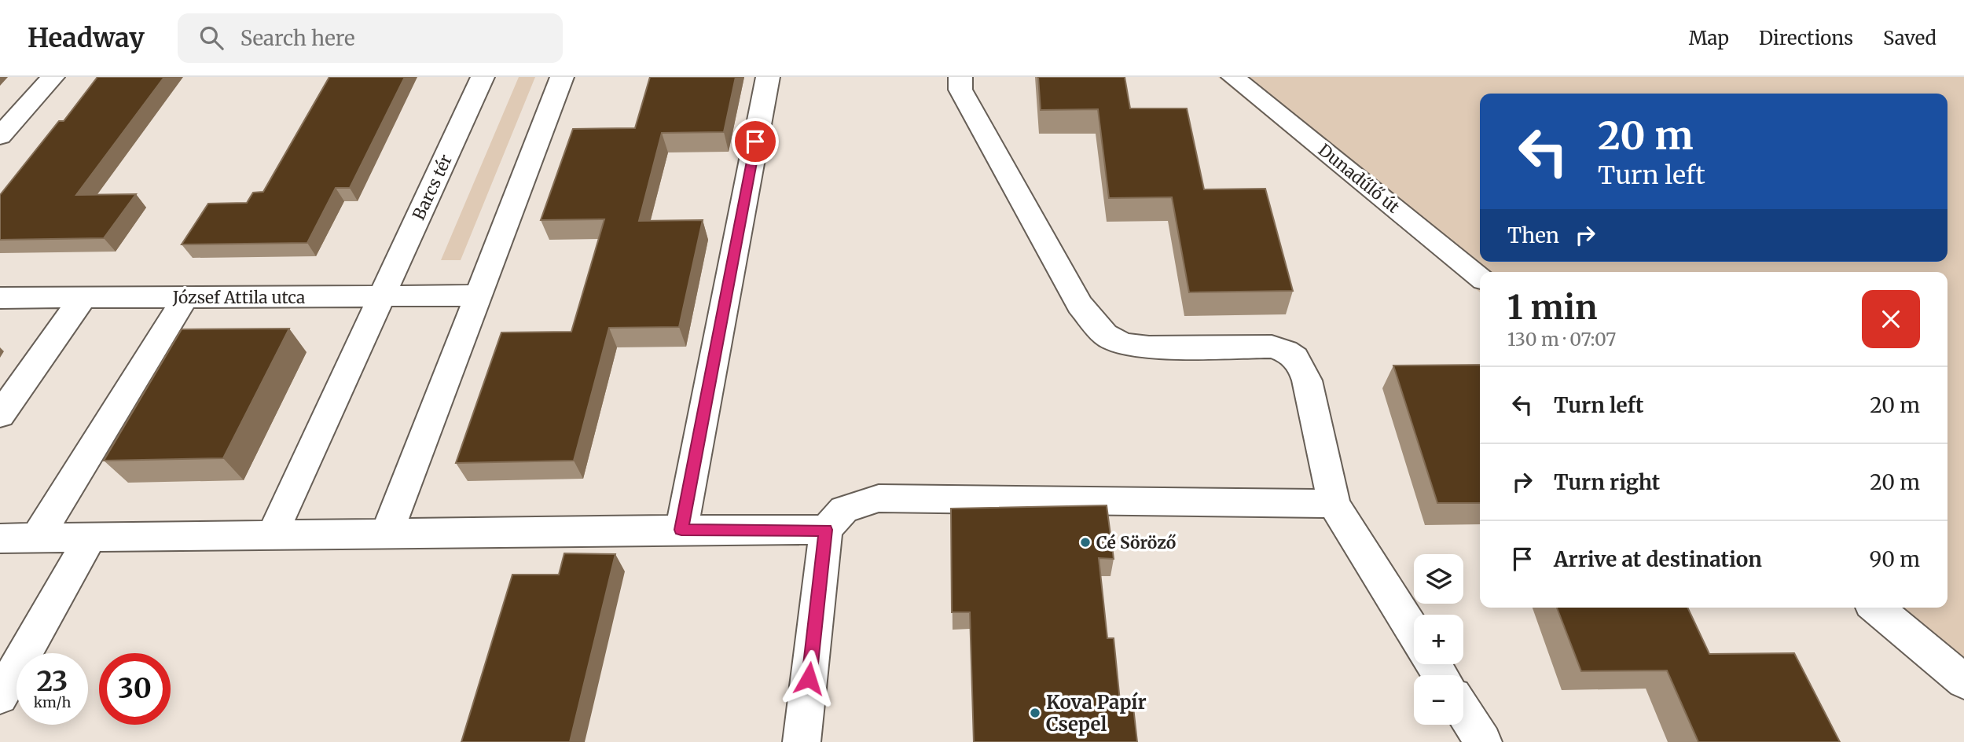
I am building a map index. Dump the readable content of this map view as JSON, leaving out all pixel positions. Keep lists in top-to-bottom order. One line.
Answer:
{"streets":{"street":["Dunadűlő út","Barcs tér","József Attila utca"]},"crossings":[["Barcs tér","József Attila utca"]],"places":["Cé Söröző","Kova Papír Csepel"],"page":{"header":"Headway","search":"Search here","nav":["Map","Directions","Saved"],"turn":["20 m","Turn left"],"then":"Then","heading":["1 min","130 m · 07:07"],"list":[{"name":"Turn left","value":"20 m"},{"name":"Turn right","value":"20 m"},{"name":"Arrive at destination","value":"90 m"}],"map_buttons":["+","−"],"speed":"23 km/h","limit":"30"}}
